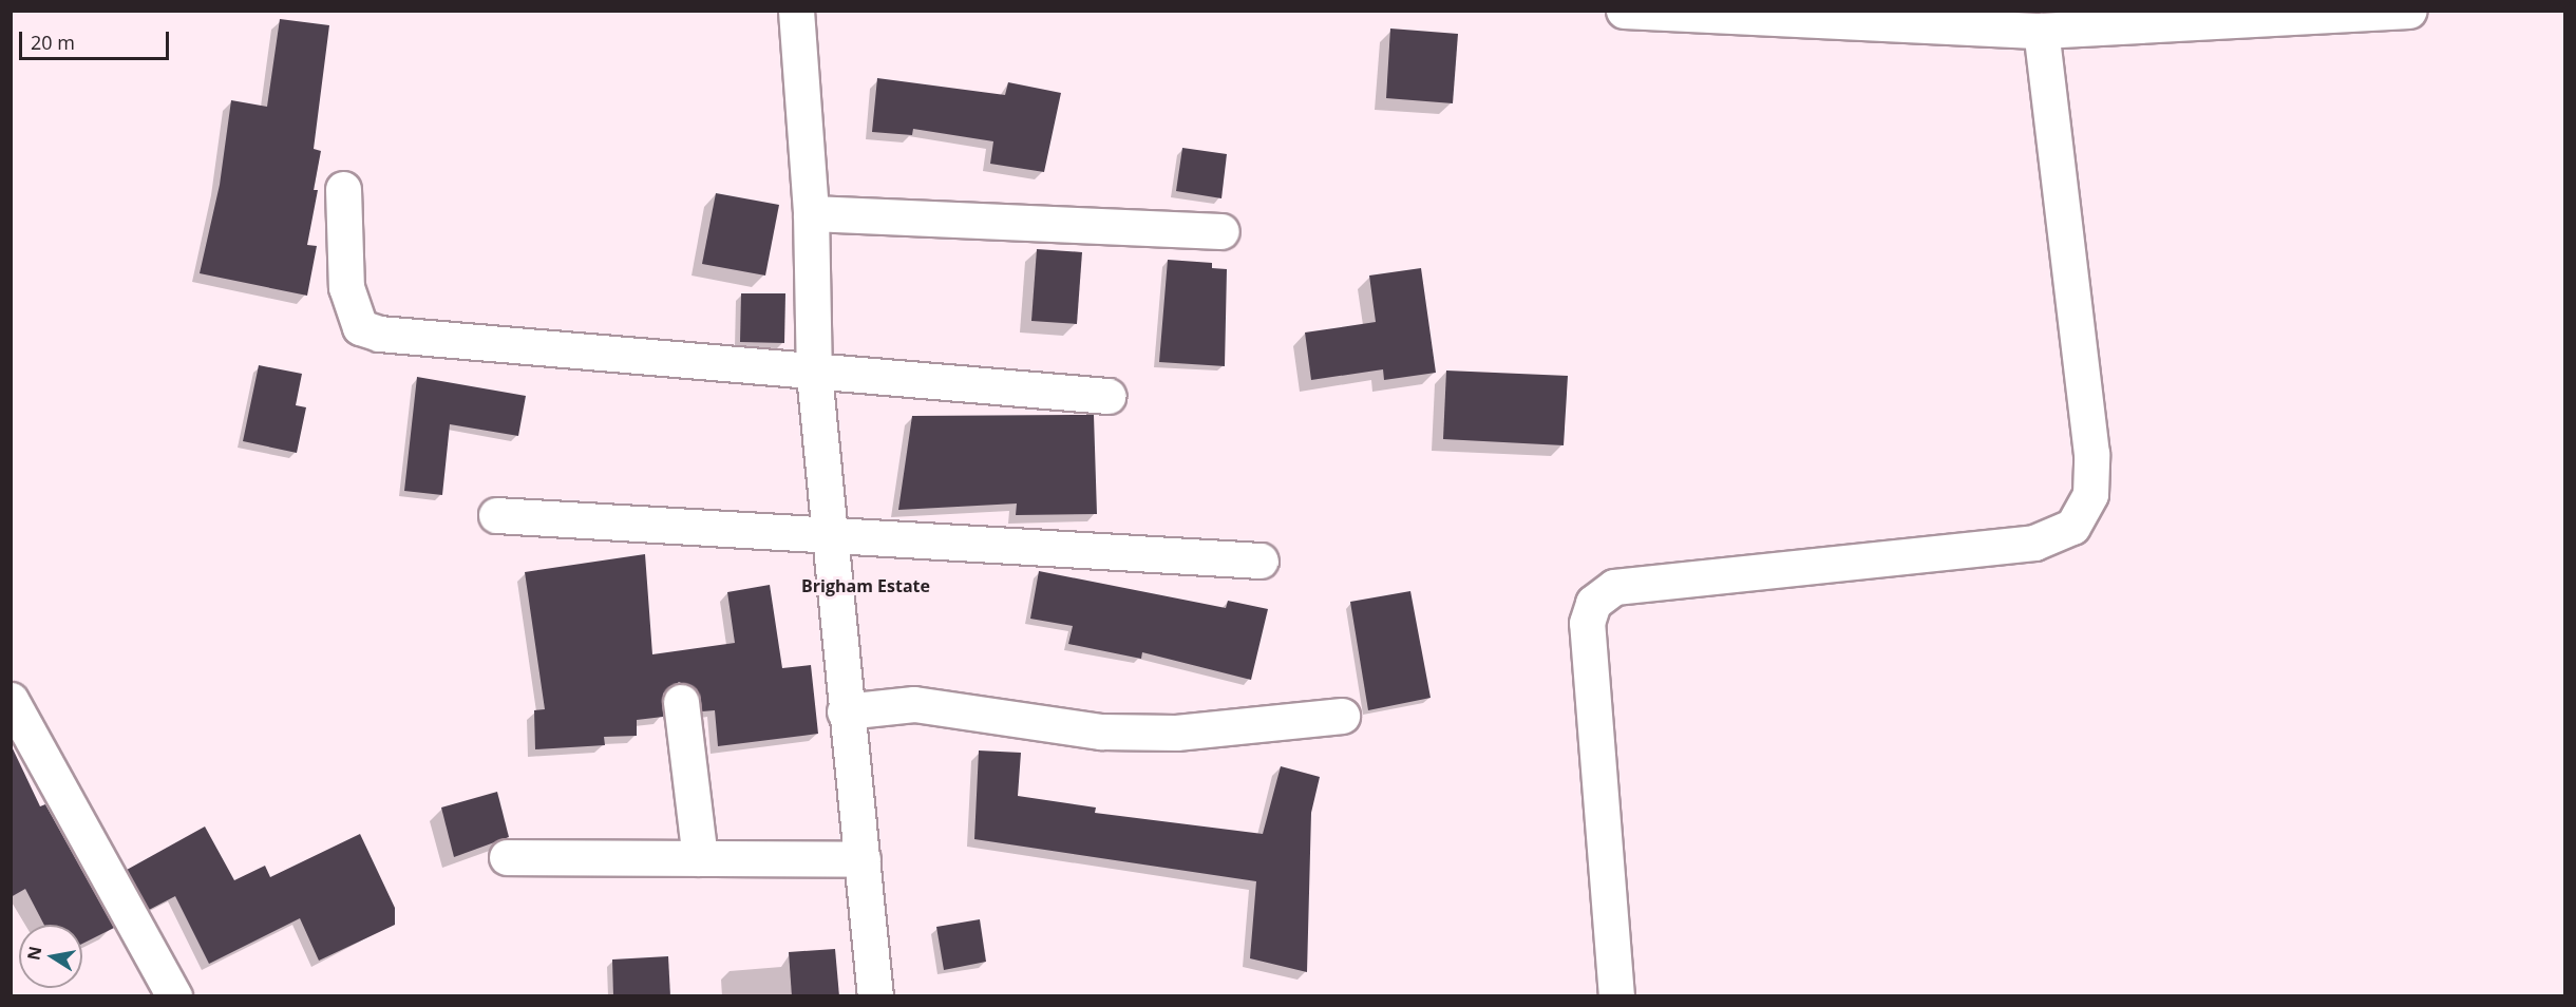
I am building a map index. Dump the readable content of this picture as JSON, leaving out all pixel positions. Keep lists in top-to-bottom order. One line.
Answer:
{"districts":["Brigham Estate"],"scale_bar":"20 m","north":"left"}
